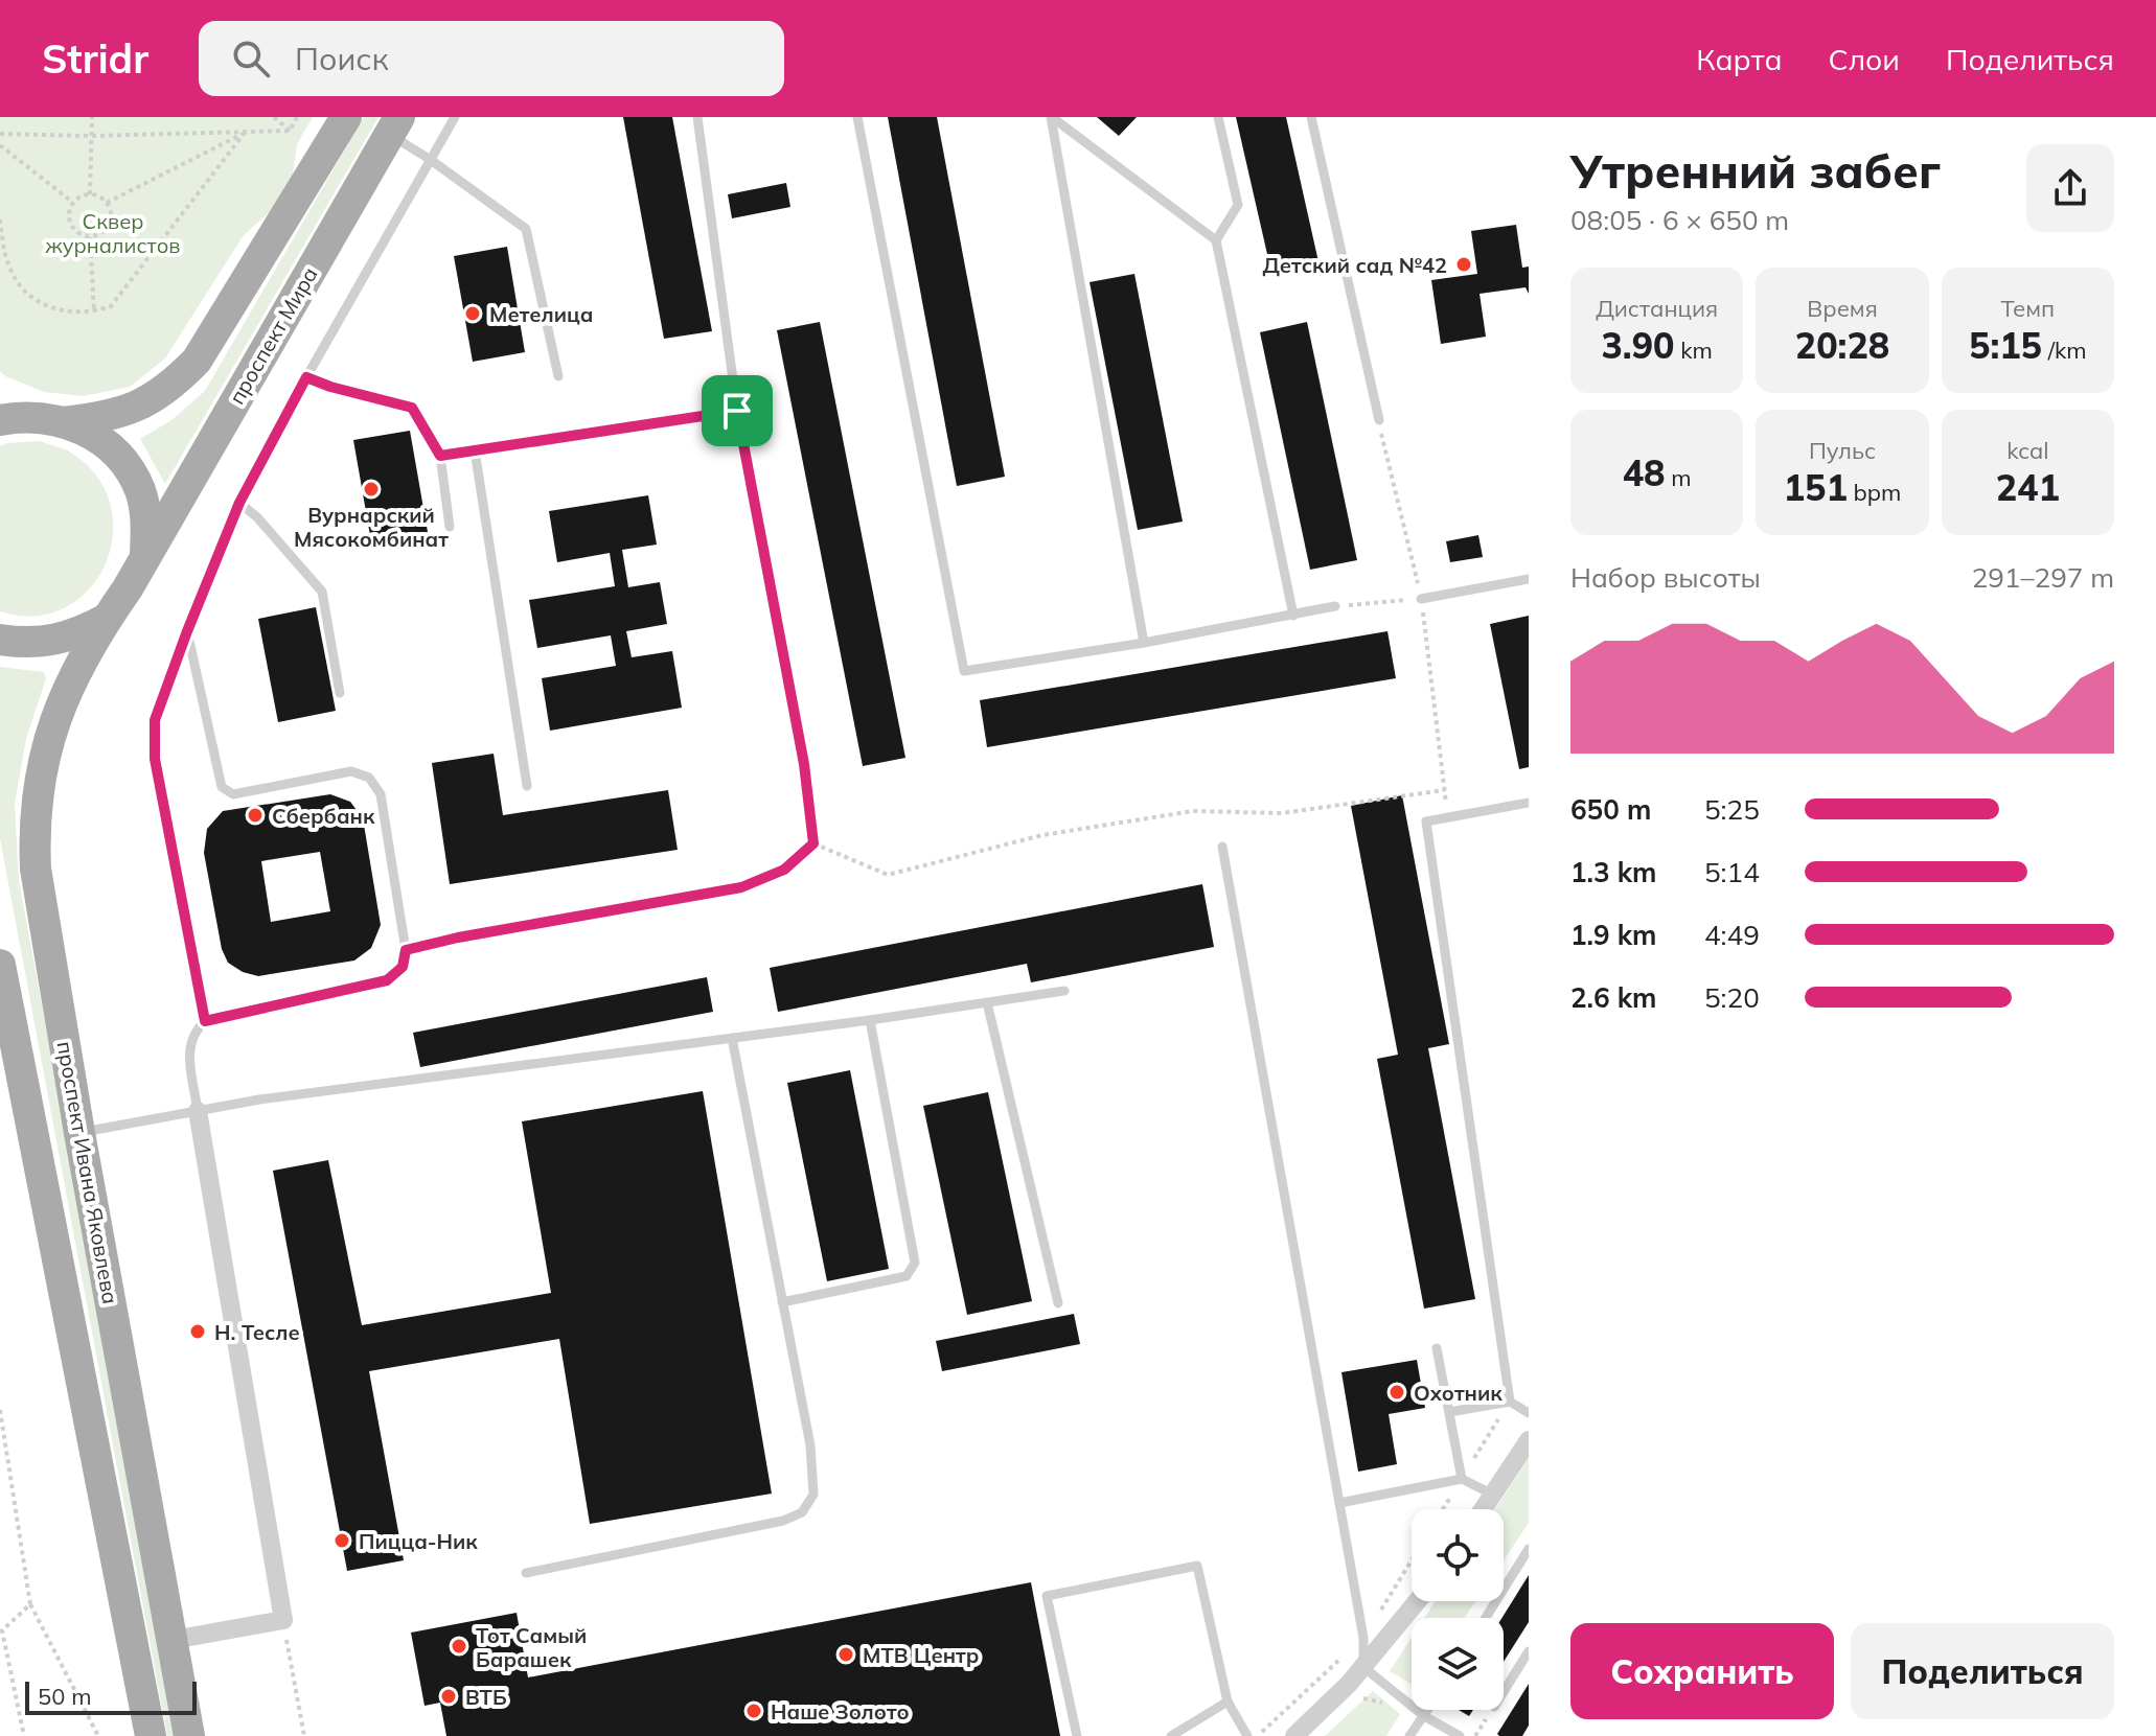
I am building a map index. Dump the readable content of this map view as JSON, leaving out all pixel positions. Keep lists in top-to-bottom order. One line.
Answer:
{"streets":{"main road":["проспект Мира","проспект Ивана Яковлева"]},"crossings":[["проспект Мира","проспект Ивана Яковлева"]],"parks":["Сквер журналистов"],"places":["Детский сад №42","Метелица","Вурнарский Мясокомбинат","Сбербанк","Н. Тесле","Охотник","Пицца-Ник","Тот Самый Барашек","МТВ Центр","ВТБ","Наше Золото"],"scale_bar":"50 m","page":{"header":"Stridr","search":"Поиск","nav":["Карта","Слои","Поделиться"],"heading":["Утренний забег","08:05 · 6 × 650 m"],"stats":[["Дистанция","3.90 km"],["Время","20:28"],["Темп","5:15 /km"],["48 m"],["Пульс","151 bpm"],["kcal","241"]],"chart":["Набор высоты","291–297 m"],"list":[{"name":"650 m","note":"5:25"},{"name":"1.3 km","note":"5:14"},{"name":"1.9 km","note":"4:49"},{"name":"2.6 km","note":"5:20"}],"buttons":["Сохранить","Поделиться"],"scale":"50 m"}}
